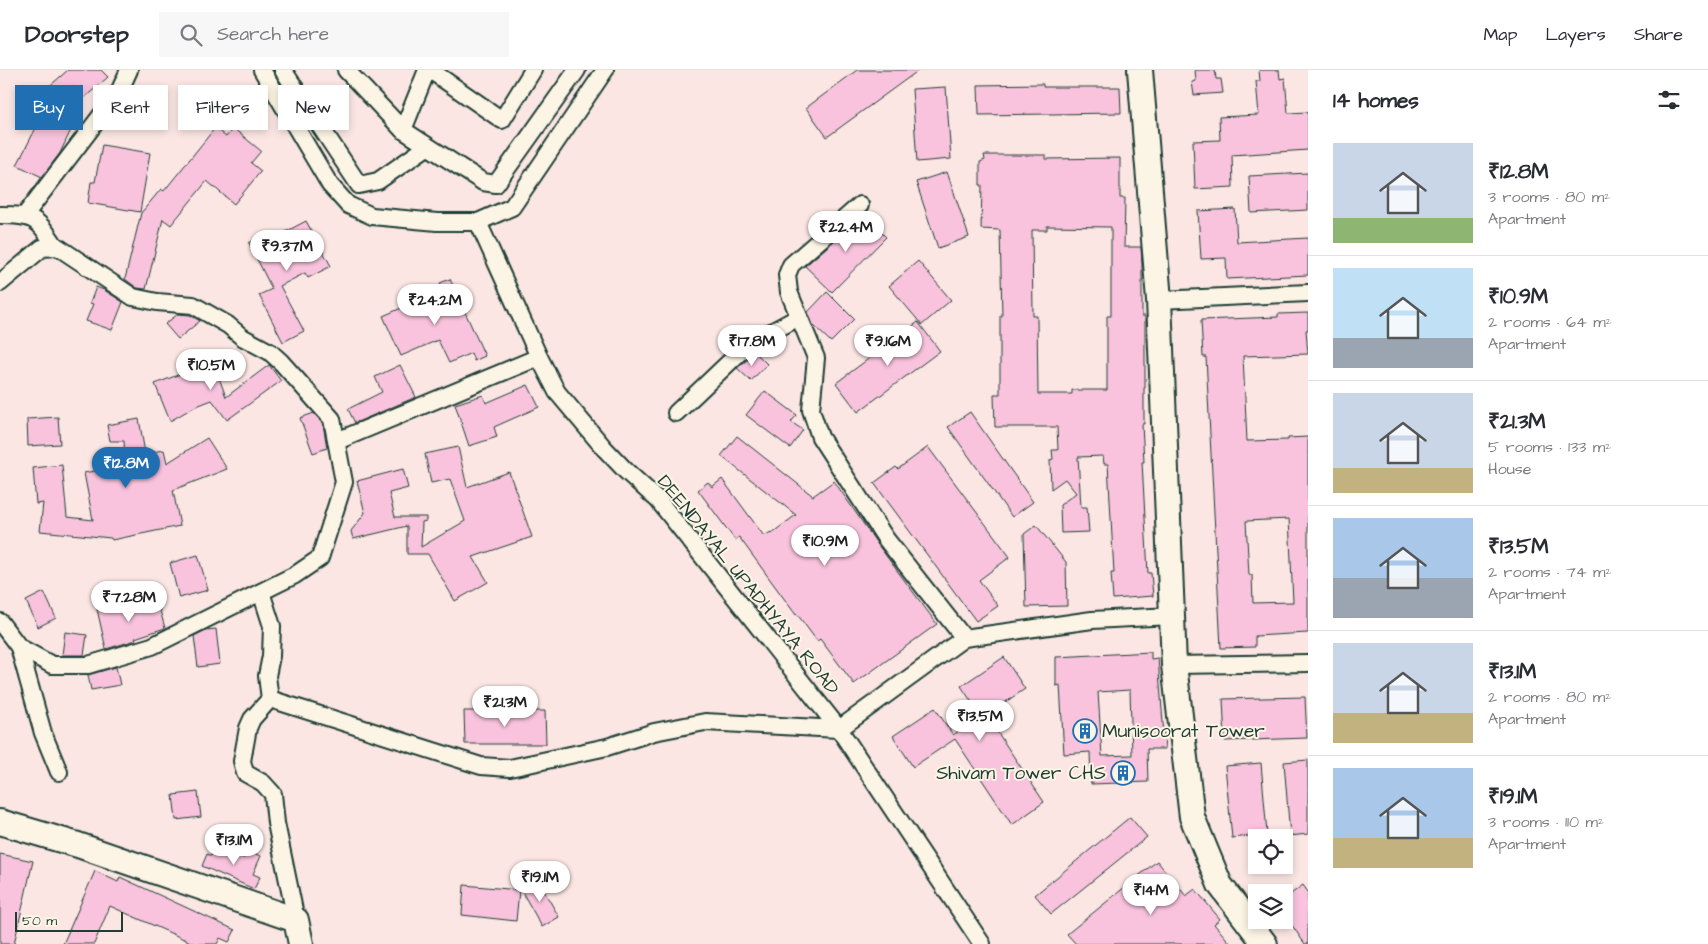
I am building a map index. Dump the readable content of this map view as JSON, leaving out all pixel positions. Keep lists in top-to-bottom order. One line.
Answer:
{"streets":{"street":["DEENDAYAL UPADHYAYA ROAD"]},"places":{"building":["Munisoorat Tower","Shivam Tower CHS"]},"scale_bar":"50 m","page":{"header":"Doorstep","search":"Search here","nav":["Map","Layers","Share"],"heading":"14 homes","chip":["Buy","Rent","Filters","New"],"list":[{"name":"₹12.8M","note":"3 rooms · 80 m² · Apartment"},{"name":"₹10.9M","note":"2 rooms · 64 m² · Apartment"},{"name":"₹21.3M","note":"5 rooms · 133 m² · House"},{"name":"₹13.5M","note":"2 rooms · 74 m² · Apartment"},{"name":"₹13.1M","note":"2 rooms · 80 m² · Apartment"},{"name":"₹19.1M","note":"3 rooms · 110 m² · Apartment"}],"price":["₹22.4M","₹9.37M","₹24.2M","₹17.8M","₹9.16M","₹10.5M","₹12.8M","₹10.9M","₹7.28M","₹21.3M","₹13.5M","₹13.1M","₹19.1M","₹14M"],"scale":"50 m"}}
